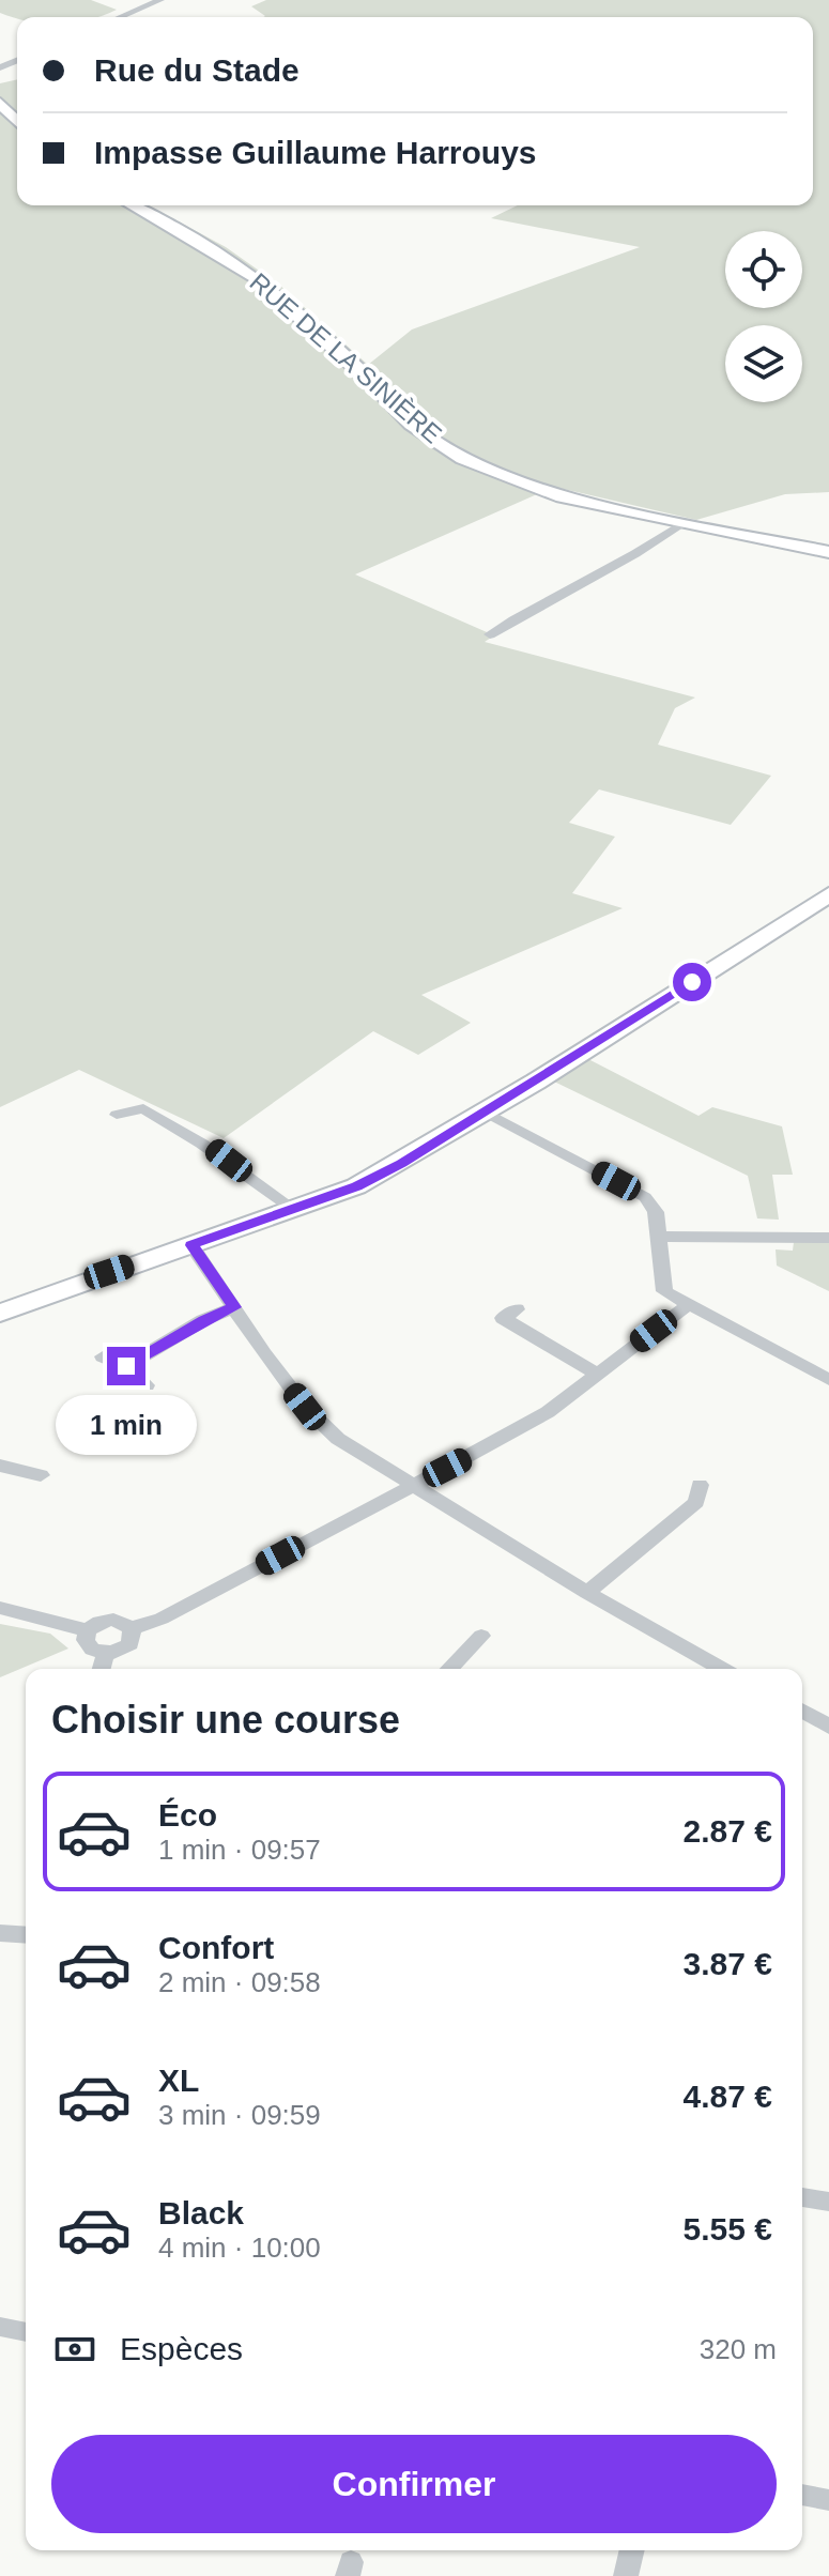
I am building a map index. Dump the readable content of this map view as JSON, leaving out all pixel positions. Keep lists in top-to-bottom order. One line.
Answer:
{"streets":{"street":["RUE DE LA SINIÈRE"]},"page":{"banner":["Rue du Stade","Impasse Guillaume Harrouys"],"bubble":"1 min","heading":"Choisir une course","list":[{"name":"Éco","note":"1 min · 09:57","value":"2.87 €"},{"name":"Confort","note":"2 min · 09:58","value":"3.87 €"},{"name":"XL","note":"3 min · 09:59","value":"4.87 €"},{"name":"Black","note":"4 min · 10:00","value":"5.55 €"}],"pay":["Espèces","320 m"],"buttons":"Confirmer"}}
